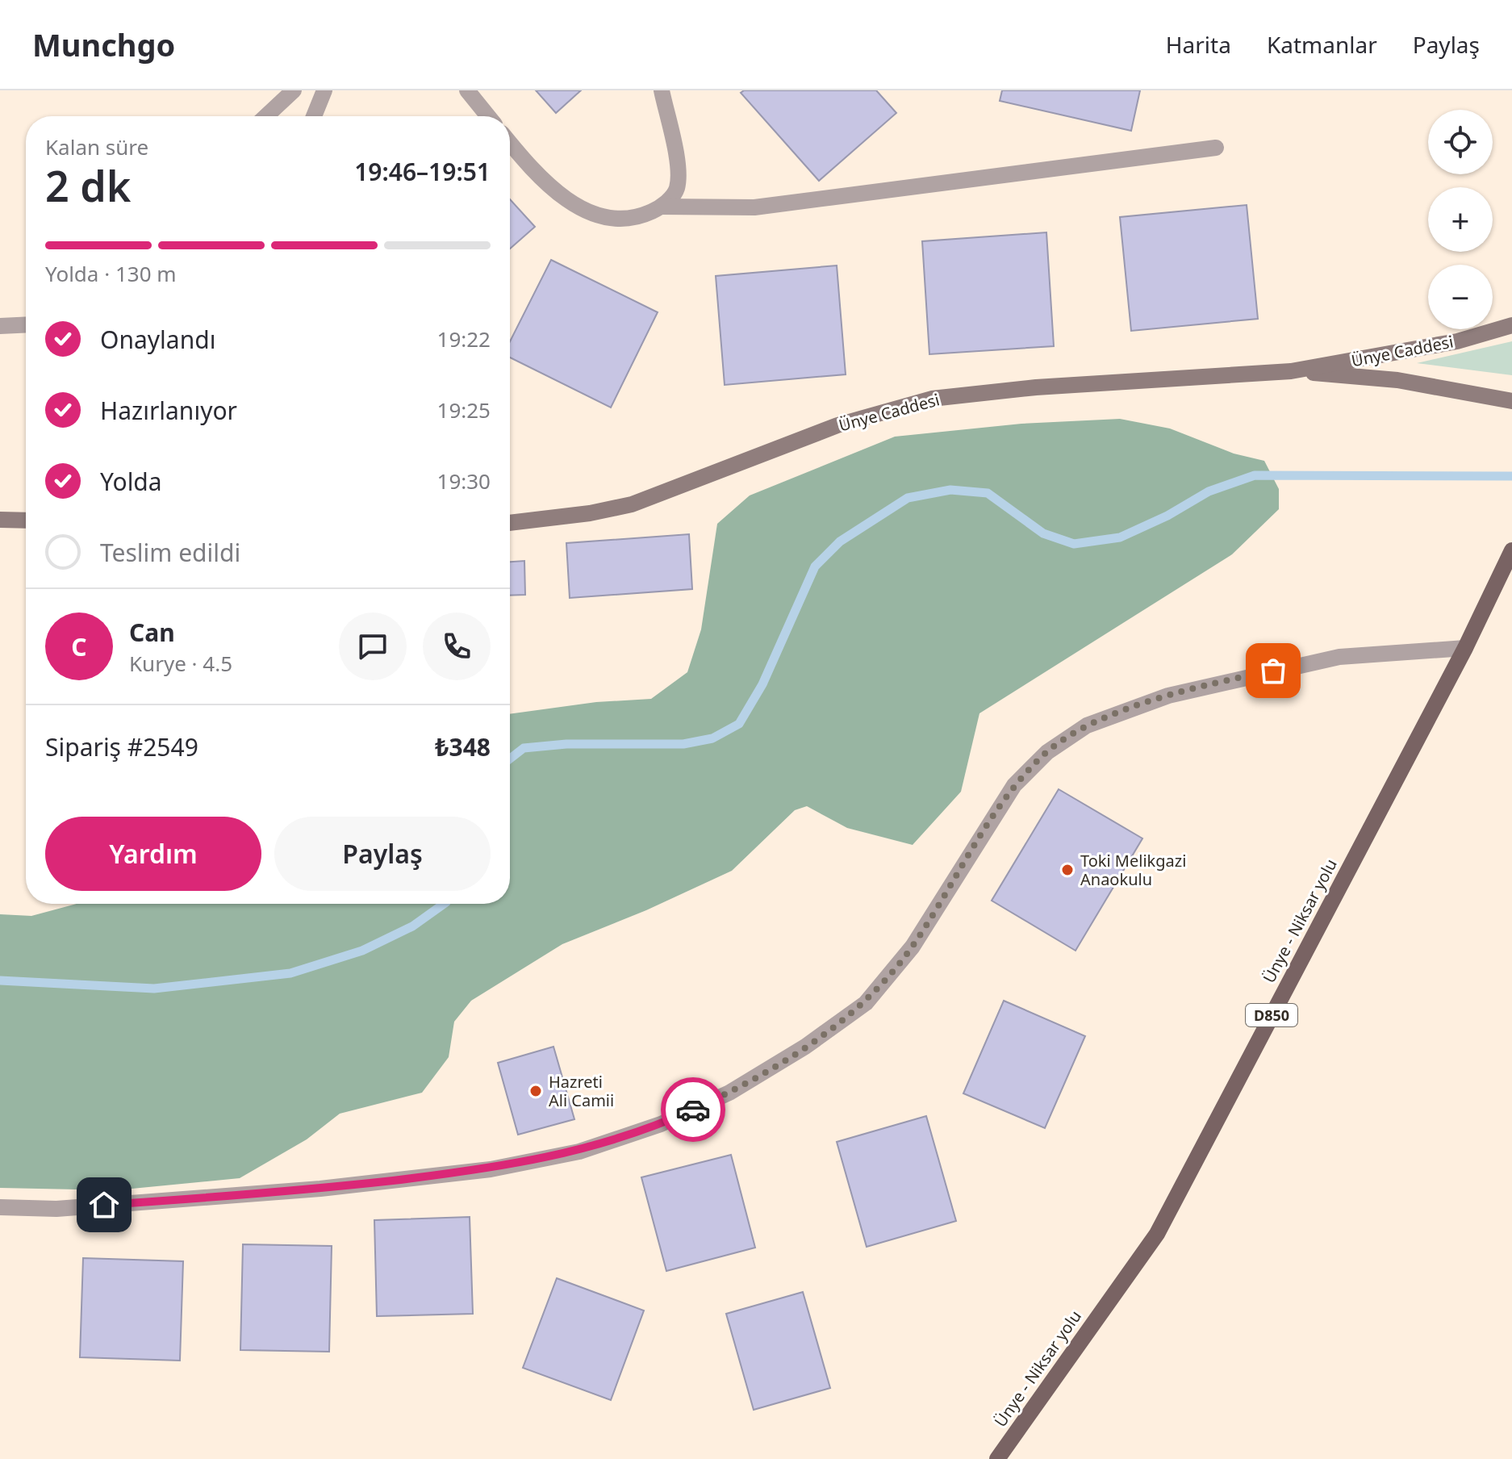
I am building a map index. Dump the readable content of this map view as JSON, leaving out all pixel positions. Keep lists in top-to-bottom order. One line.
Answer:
{"streets":{"main road":["Ünye Caddesi","Ünye - Niksar yolu","D850"]},"places":["Toki Melikgazi Anaokulu","Hazreti Ali Camii"],"page":{"header":"Munchgo","nav":["Harita","Katmanlar","Paylaş"],"map_buttons":["+","−"],"heading":["2 dk","Kalan süre","19:46–19:51"],"panel":["Can","Kurye · 4.5","Sipariş #2549","₺348"],"bar":"Yolda · 130 m","list":[["Onaylandı","19:22"],["Hazırlanıyor","19:25"],["Yolda","19:30"],"Teslim edildi"],"round":"C","buttons":["Yardım","Paylaş"]}}
